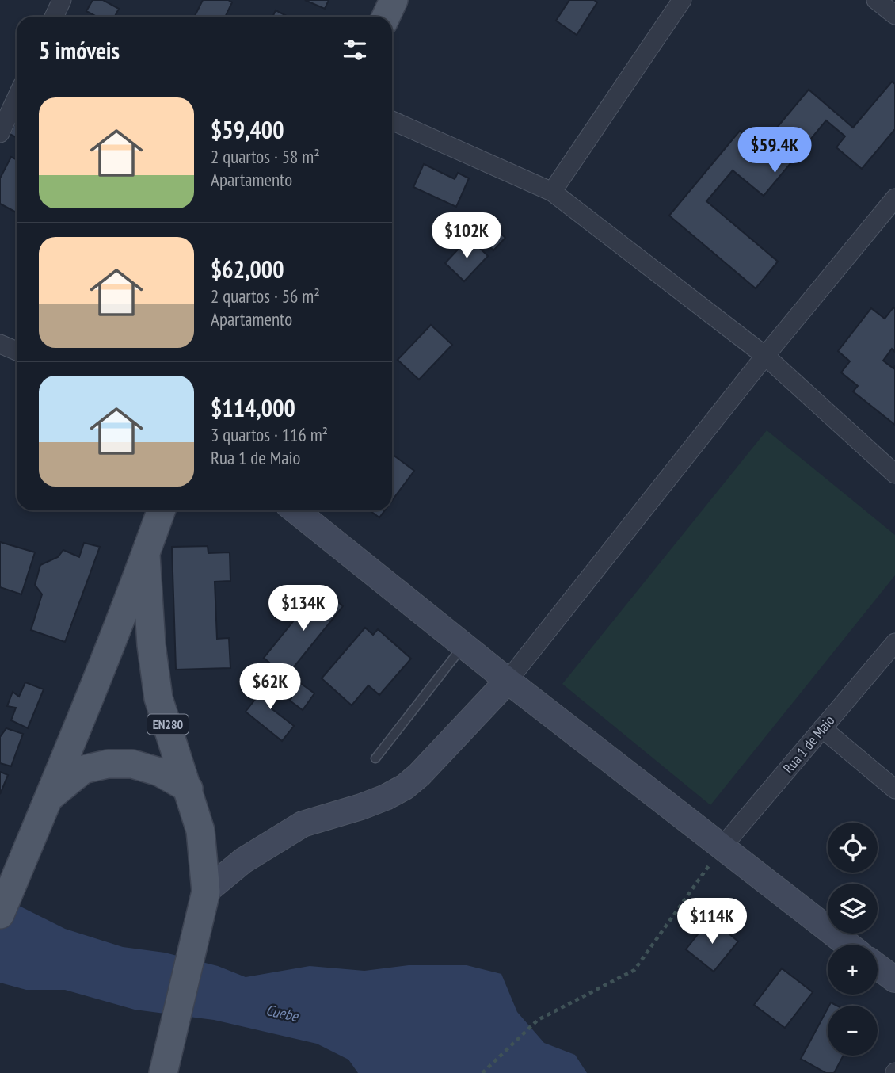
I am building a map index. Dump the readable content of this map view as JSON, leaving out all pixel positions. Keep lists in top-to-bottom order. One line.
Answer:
{"streets":{"main road":["EN280"],"street":["Rua 1 de Maio"]},"water":["Cuebe"],"page":{"heading":"5 imóveis","list":[{"name":"$59,400","note":"2 quartos · 58 m² · Apartamento"},{"name":"$62,000","note":"2 quartos · 56 m² · Apartamento"},{"name":"$114,000","note":"3 quartos · 116 m² · Rua 1 de Maio"}],"price":["$59.4K","$102K","$134K","$62K","$114K"],"map_buttons":["+","−"]}}
